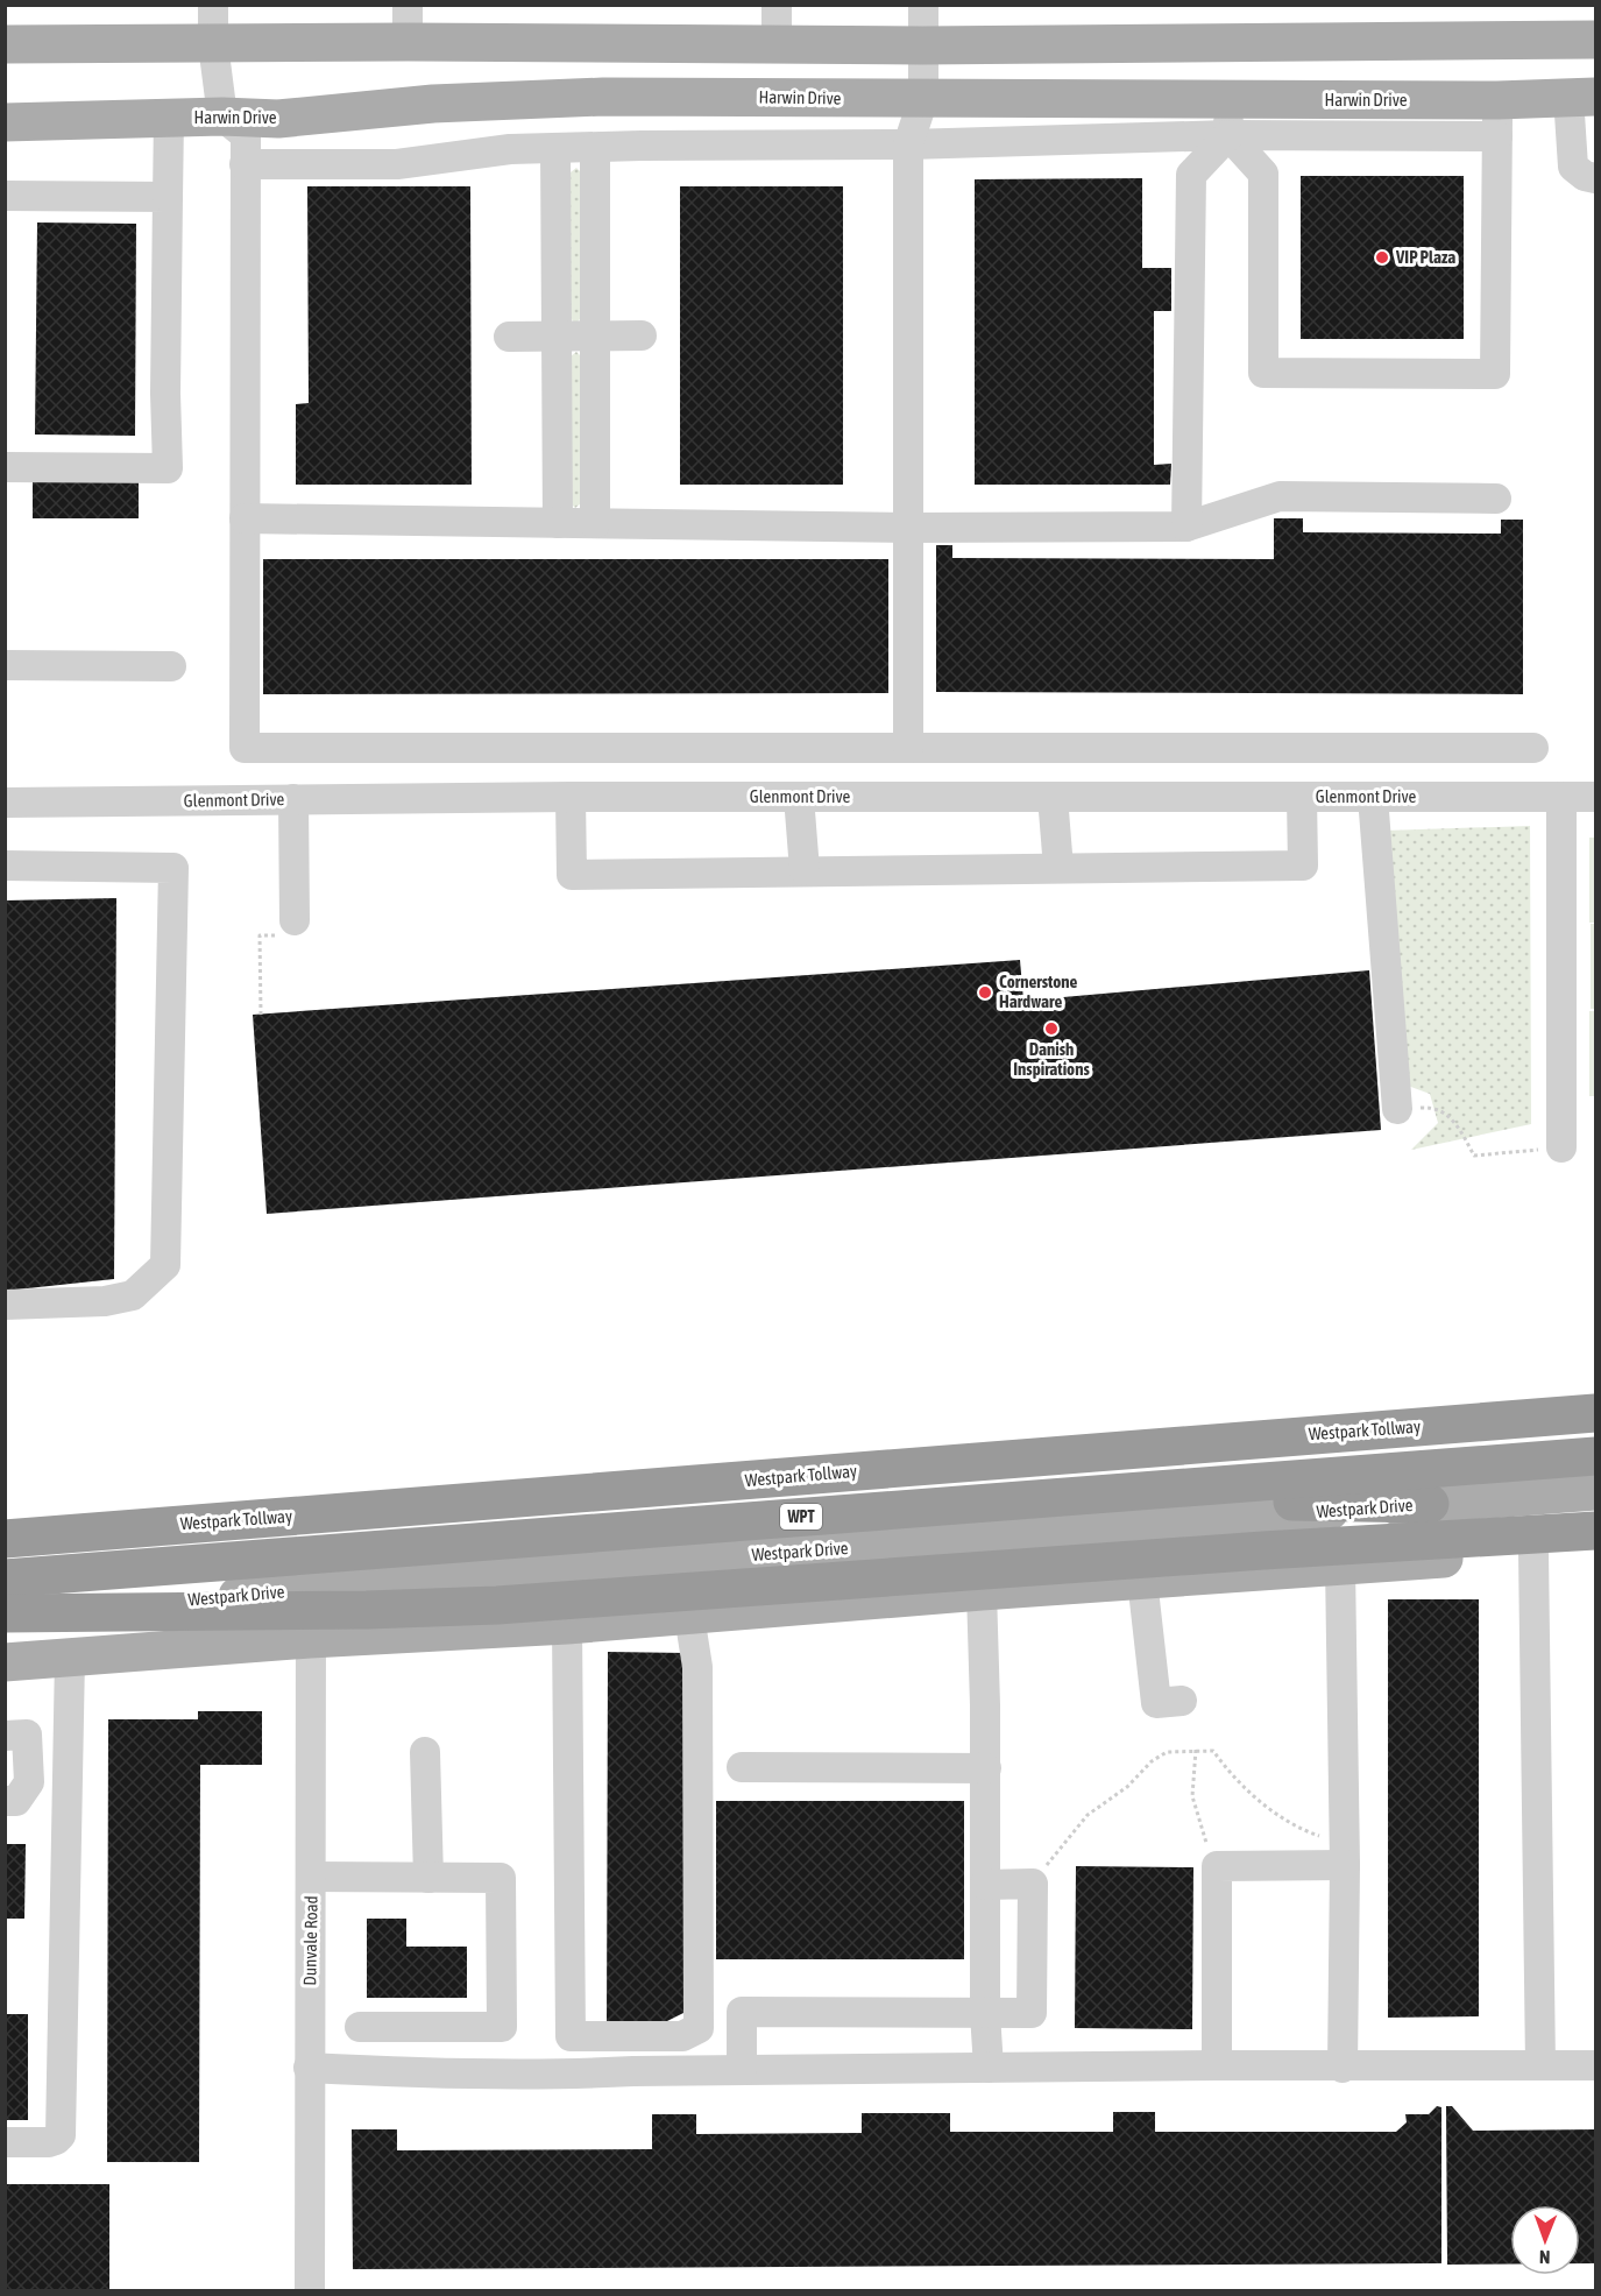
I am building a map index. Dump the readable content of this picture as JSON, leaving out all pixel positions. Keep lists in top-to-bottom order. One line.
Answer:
{"streets":{"highway":["Westpark Tollway","WPT"],"main road":["Harwin Drive","Westpark Drive"],"street":["Glenmont Drive","Dunvale Road"]},"crossings":[["Westpark Drive","Dunvale Road"]],"places":["VIP Plaza","Cornerstone Hardware","Danish Inspirations"],"north":"bottom"}
